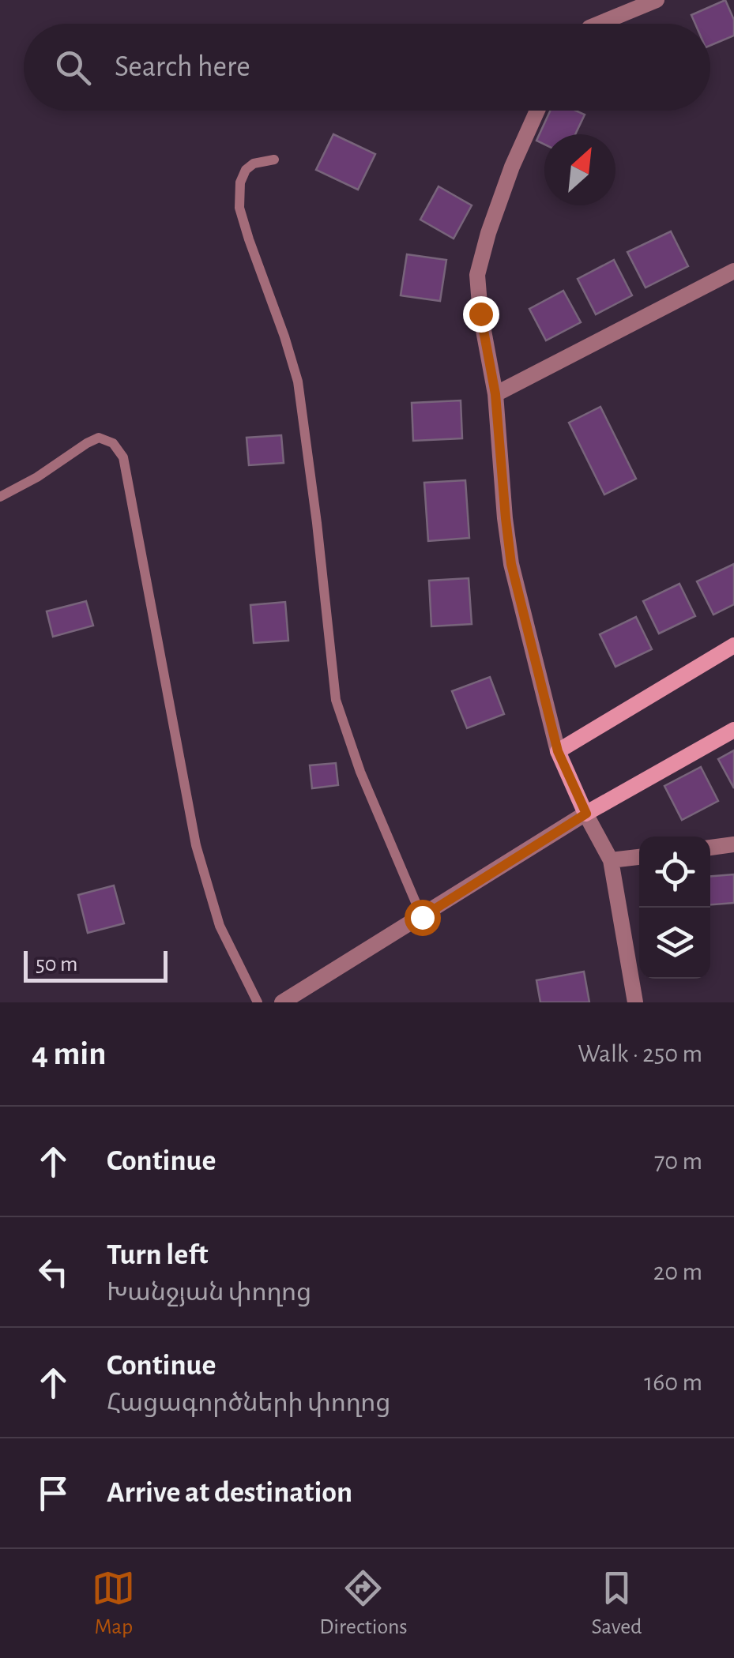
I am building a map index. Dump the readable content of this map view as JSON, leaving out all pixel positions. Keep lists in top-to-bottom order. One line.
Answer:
{"scale_bar":"50 m","north":"top right","page":{"search":"Search here","scale":"50 m","heading":["4 min","Walk · 250 m"],"list":[["Continue","70 m"],["Turn left","Խանջյան փողոց","20 m"],["Continue","Հացագործների փողոց","160 m"],"Arrive at destination"],"nav":["Map","Directions","Saved"]}}
